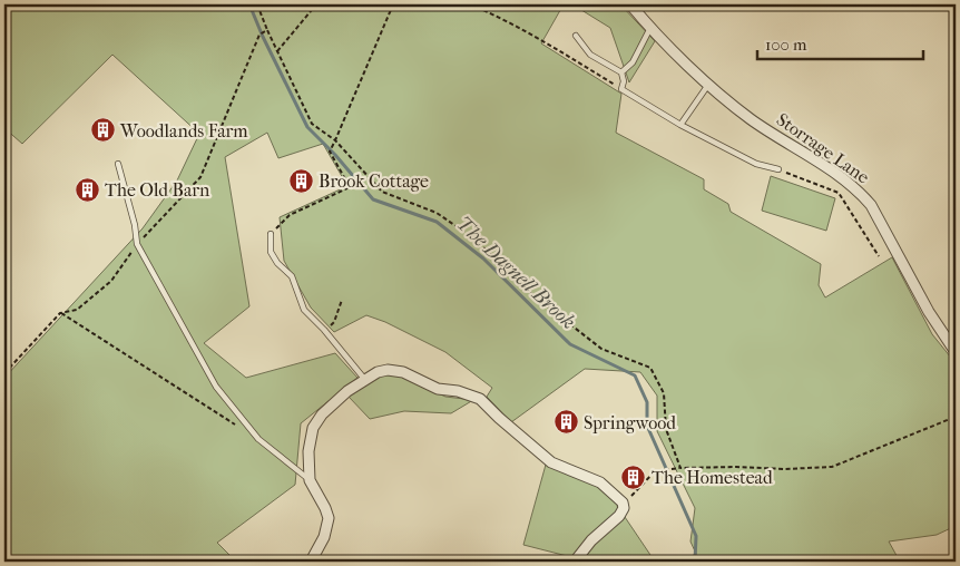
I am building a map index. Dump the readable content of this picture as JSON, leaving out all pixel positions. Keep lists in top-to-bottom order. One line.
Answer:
{"streets":{"street":["Storrage Lane"]},"water":["The Dagnell Brook"],"places":{"building":["Woodlands Farm","Brook Cottage","The Old Barn","Springwood","The Homestead"]},"scale_bar":"100 m"}
